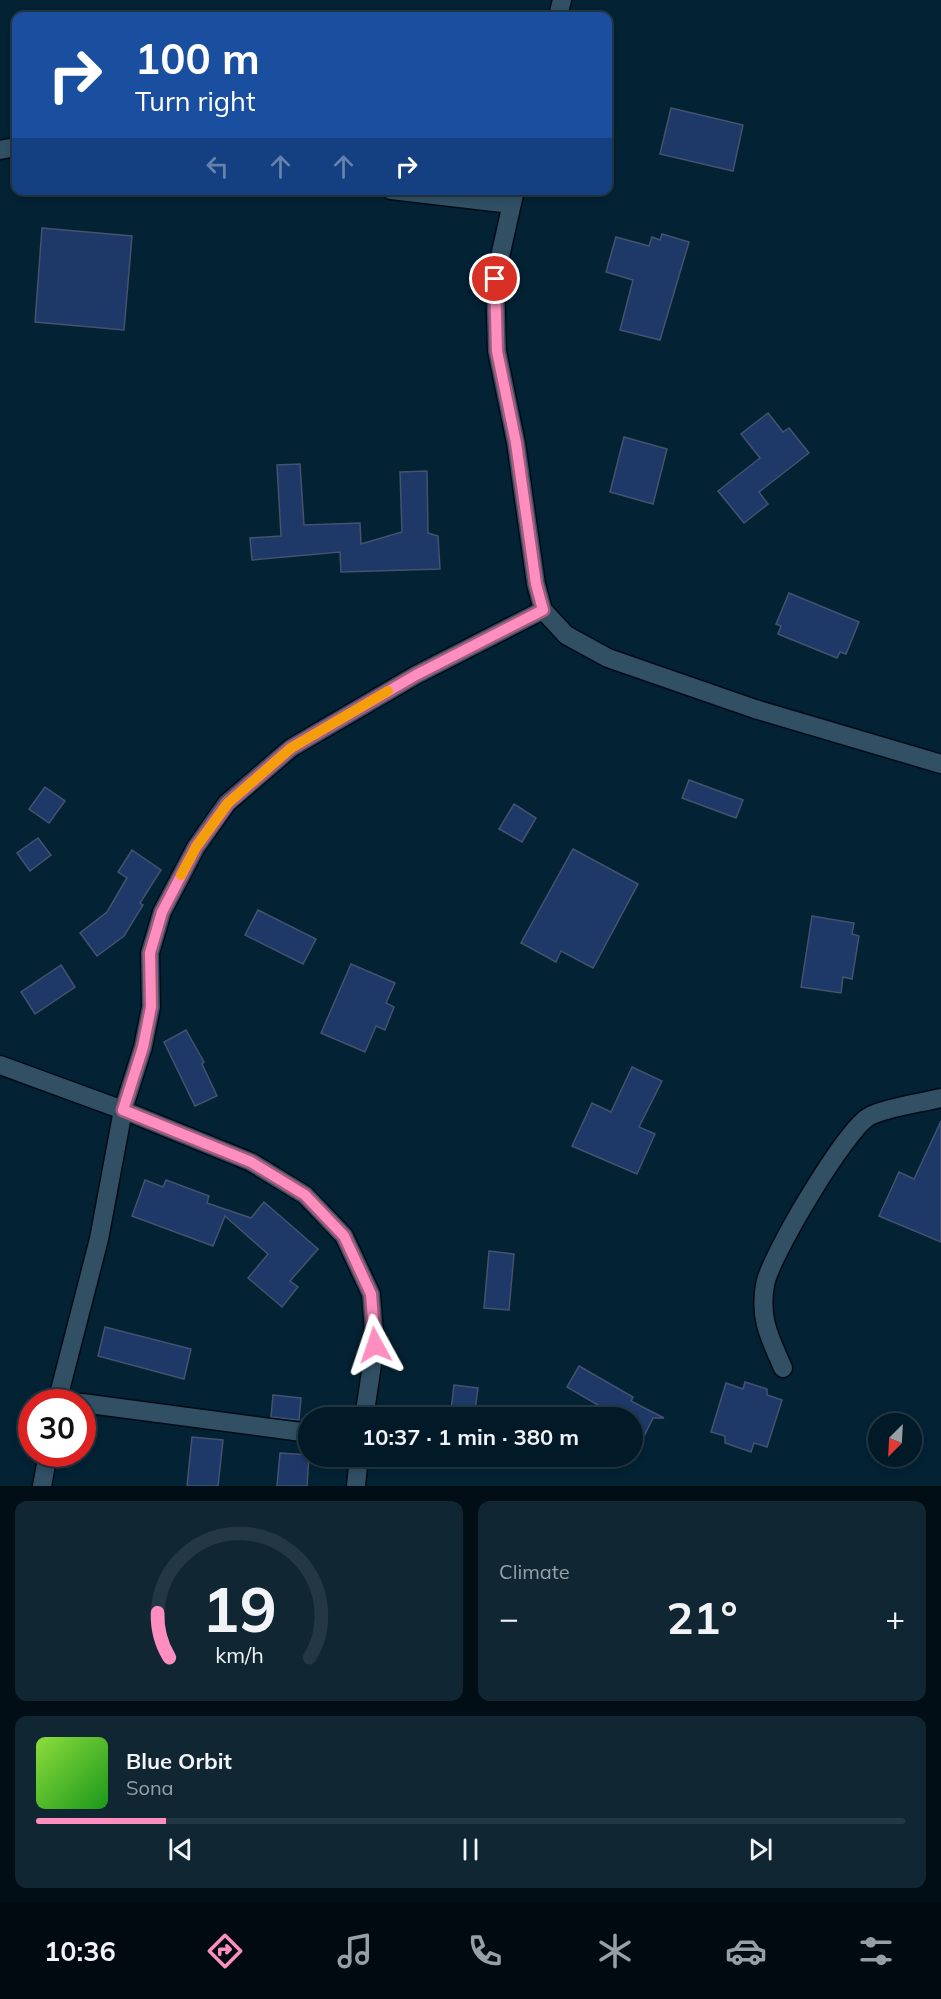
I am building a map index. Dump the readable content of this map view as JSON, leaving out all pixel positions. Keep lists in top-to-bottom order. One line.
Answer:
{"north":"bottom left","page":{"turn":["100 m","Turn right"],"limit":"30","trip":"10:37 · 1 min · 380 m","tile":"Climate","heat":["−","21°","+"],"song":["Blue Orbit","Sona"],"tabs":"10:36","gauge":["19","km/h"]}}
